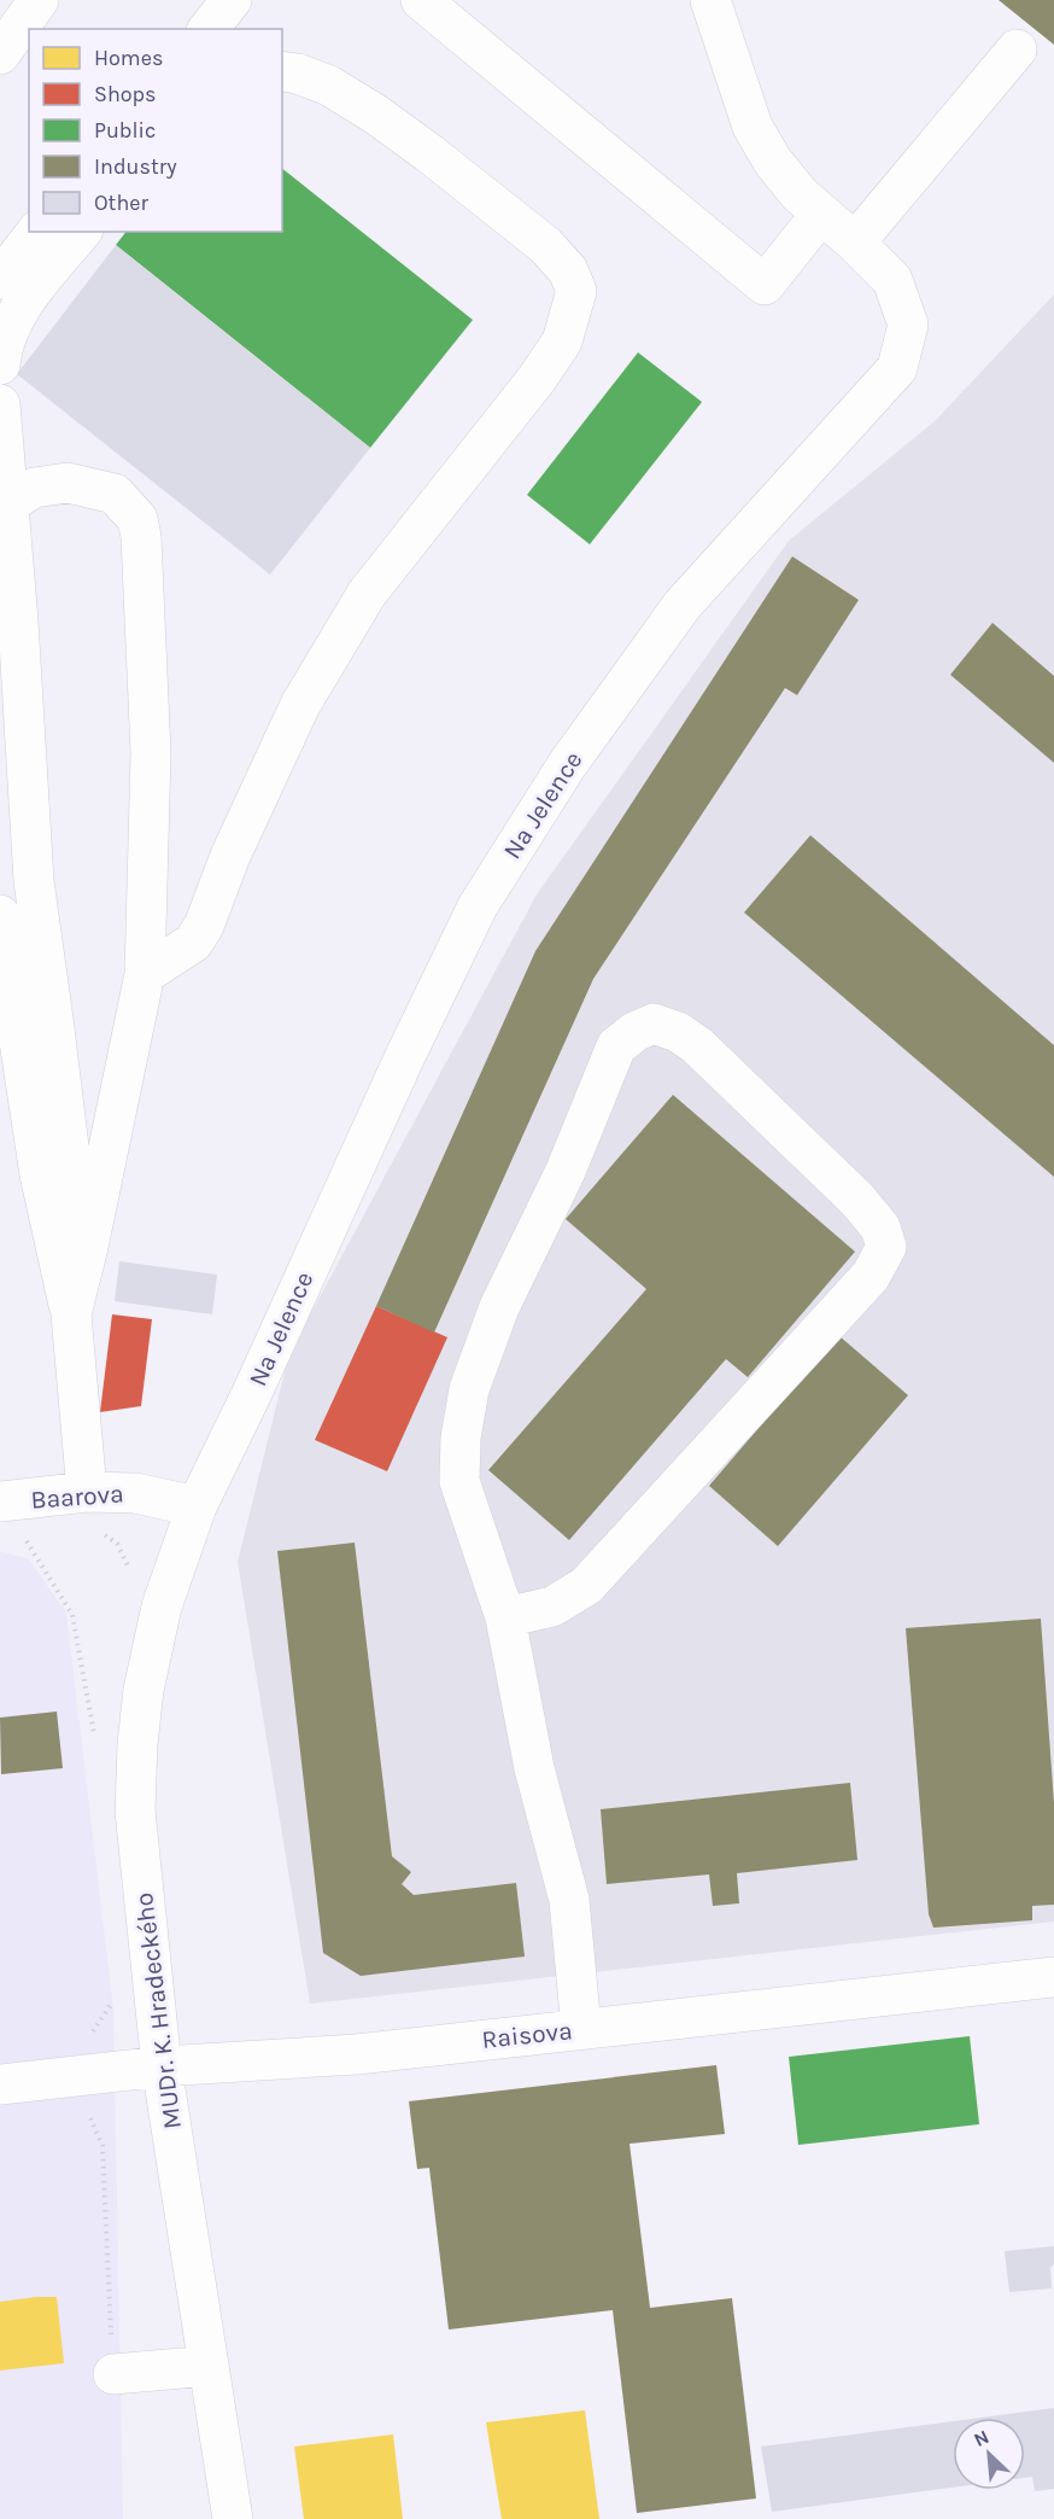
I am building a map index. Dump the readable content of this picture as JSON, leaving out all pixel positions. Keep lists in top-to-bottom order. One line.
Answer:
{"streets":{"street":["Na Jelence","Baarova","MUDr. K. Hradeckého","Raisova"]},"crossings":[["Na Jelence","Baarova"],["Na Jelence","MUDr. K. Hradeckého"],["Baarova","MUDr. K. Hradeckého"],["MUDr. K. Hradeckého","Raisova"]],"legend":["Homes","Shops","Public","Industry","Other"],"north":"top left"}
